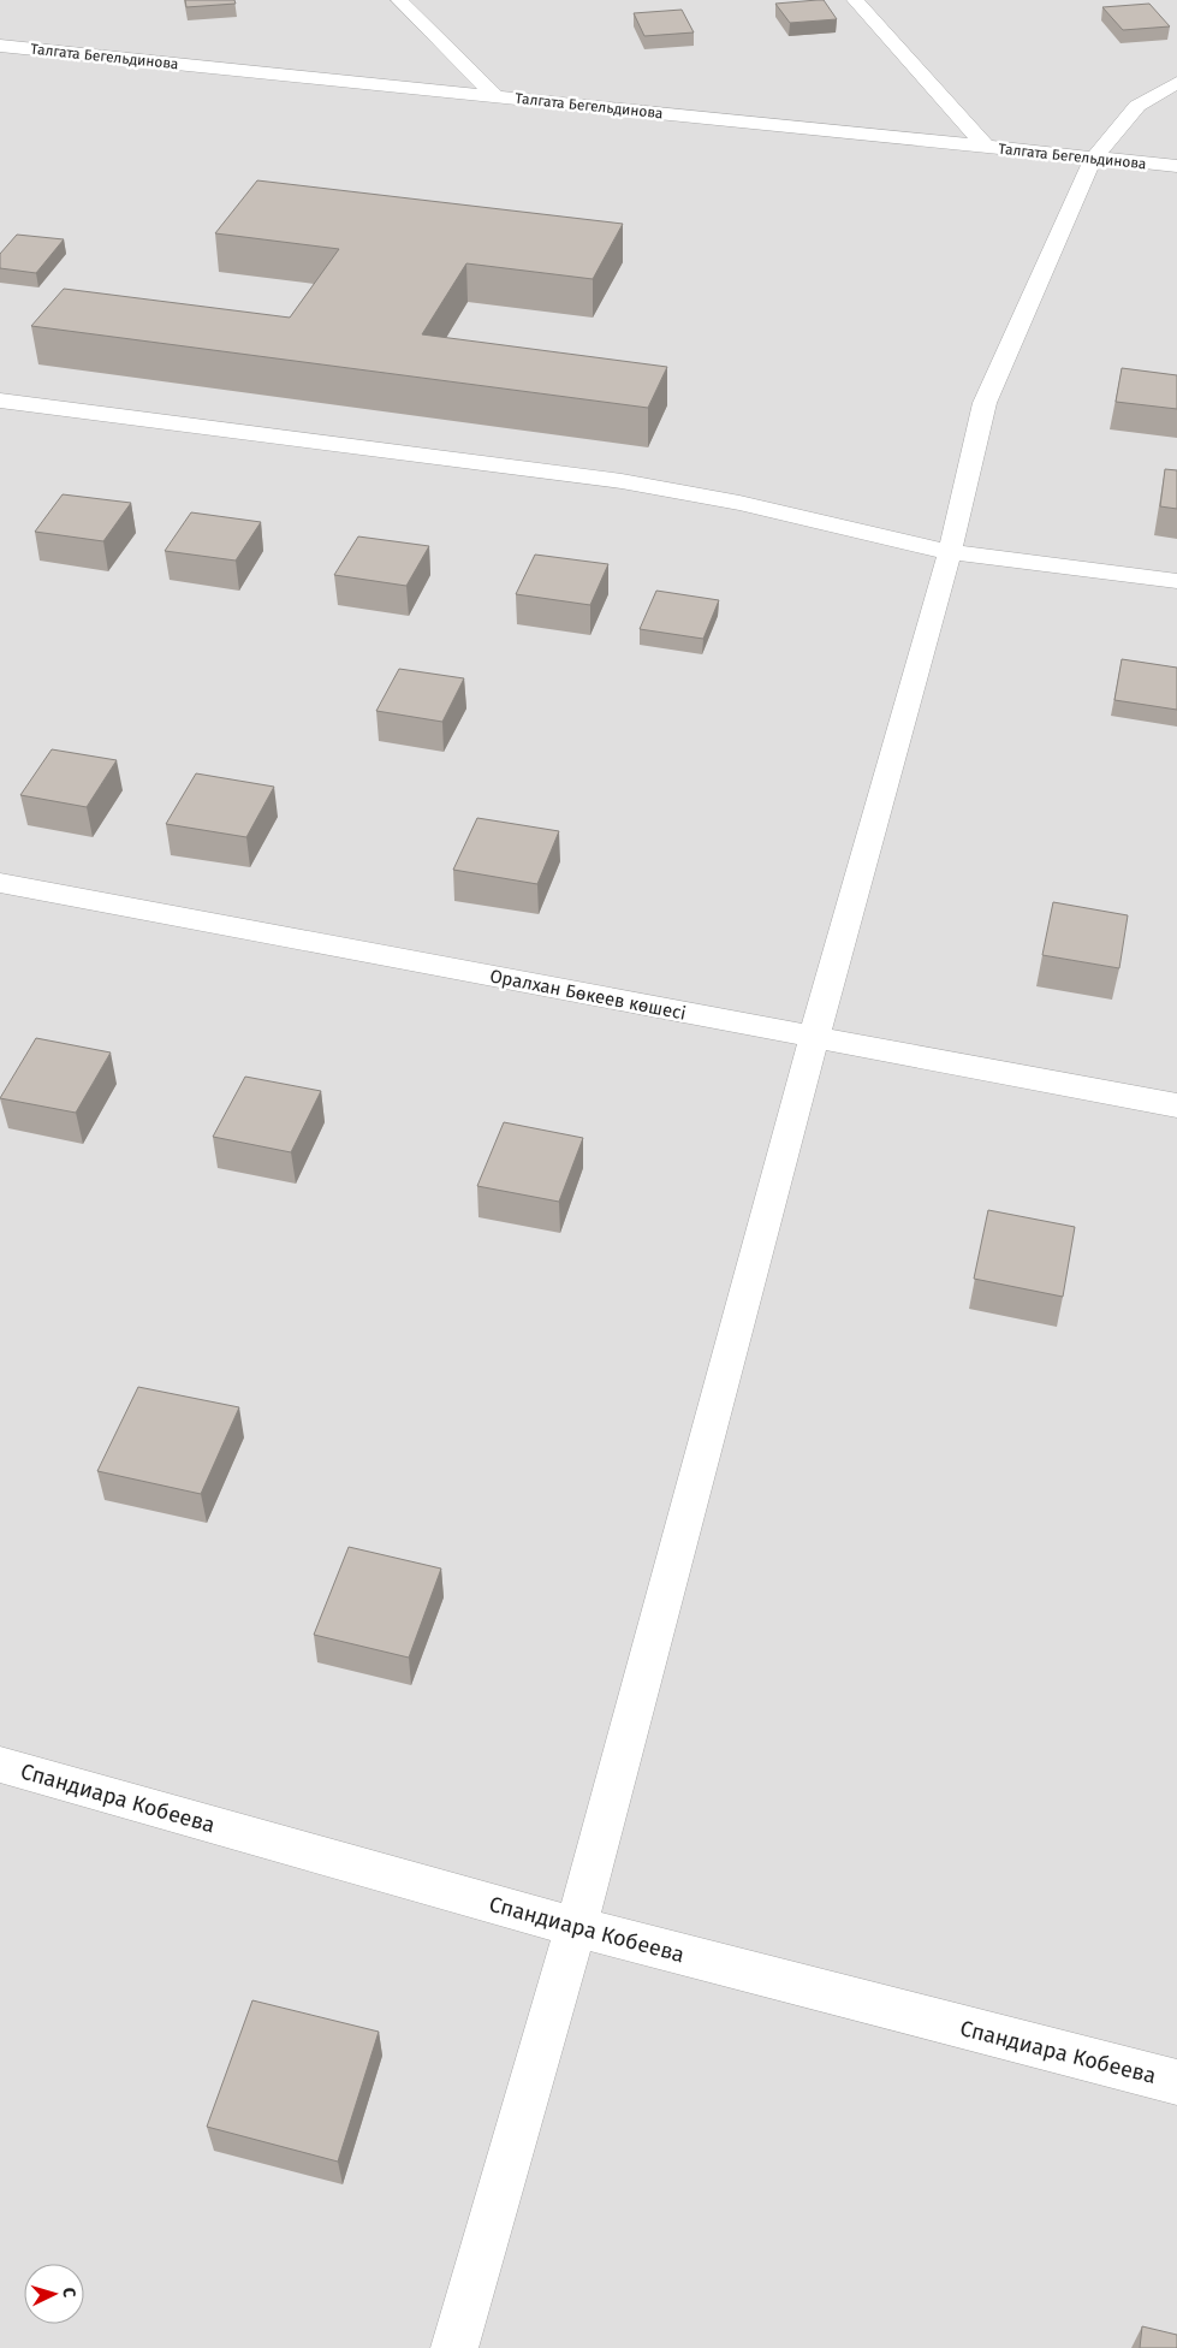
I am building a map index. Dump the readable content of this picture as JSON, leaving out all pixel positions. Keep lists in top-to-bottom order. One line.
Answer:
{"streets":{"street":["Талгата Бегельдинова","Оралхан Бөкеев көшесі","Спандиара Кобеева"]},"north":"right"}
